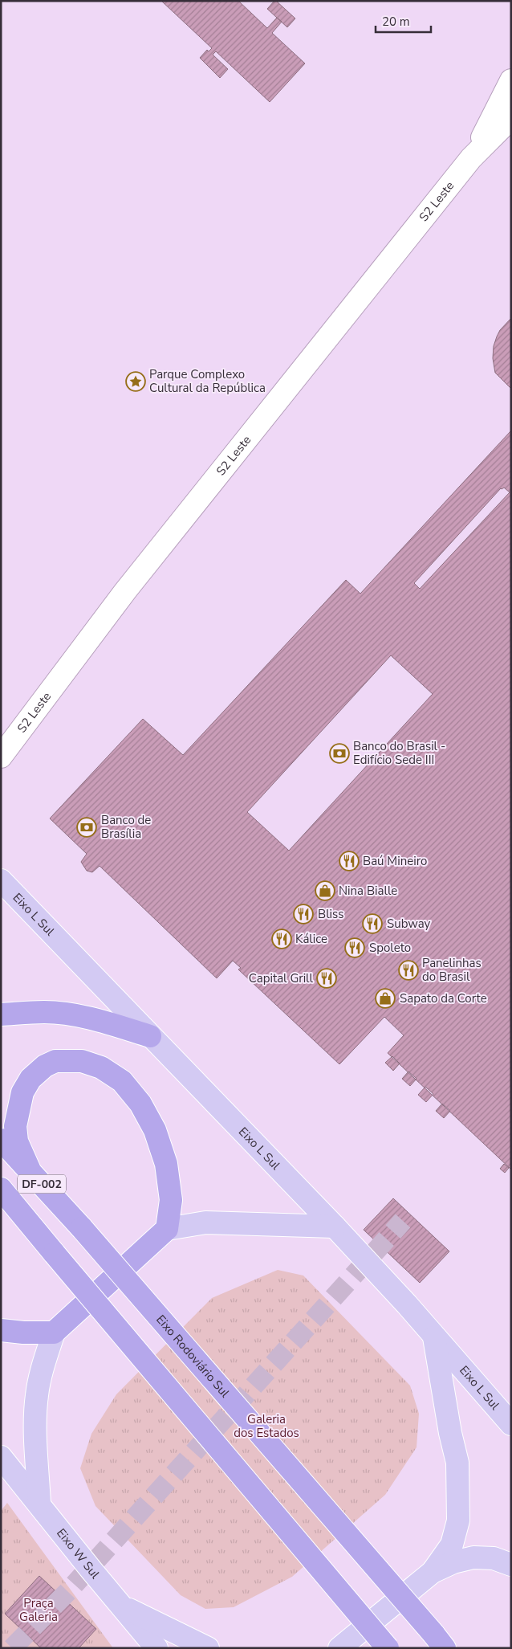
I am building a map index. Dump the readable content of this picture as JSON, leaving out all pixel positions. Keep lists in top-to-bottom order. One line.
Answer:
{"streets":{"highway":["DF-002","Eixo Rodoviário Sul"],"main road":["S2 Leste","Eixo L Sul","Eixo W Sul"]},"parks":["Galeria dos Estados","Praça Galeria"],"places":{"place":["Parque Complexo Cultural da República"],"bank":["Banco do Brasil - Edifício Sede III","Banco de Brasília"],"restaurant":["Baú Mineiro","Bliss","Subway","Kálice","Spoleto","Panelinhas do Brasil","Capital Grill"],"shop":["Nina Bialle","Sapato da Corte"]},"scale_bar":"20 m"}
